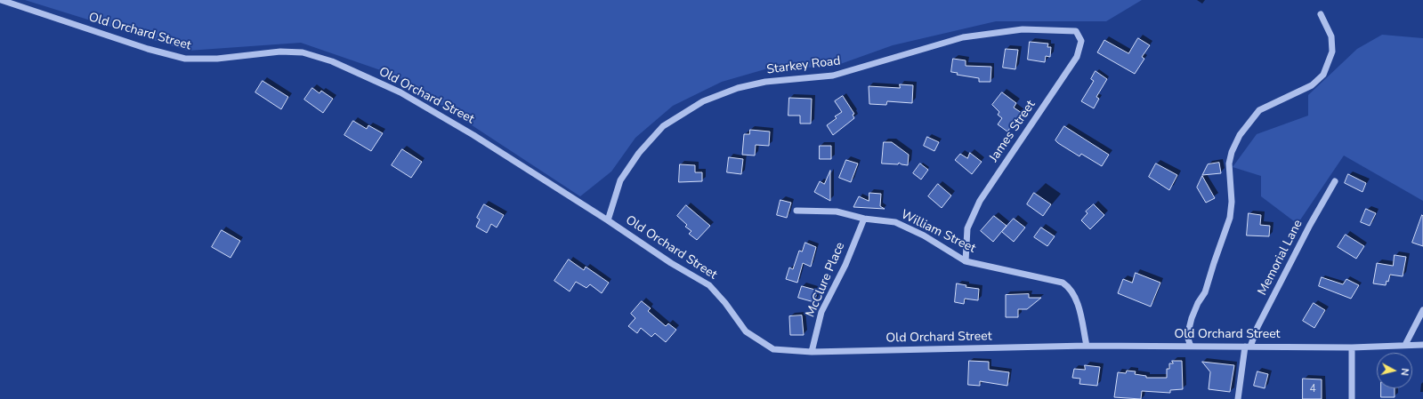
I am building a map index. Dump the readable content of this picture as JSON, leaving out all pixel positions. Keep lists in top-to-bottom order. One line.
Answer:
{"streets":{"street":["Old Orchard Street","Starkey Road","James Street","William Street","Memorial Lane","McClure Place"]},"crossings":[["Old Orchard Street","Starkey Road"],["Old Orchard Street","William Street"],["Old Orchard Street","Memorial Lane"],["Old Orchard Street","McClure Place"],["Starkey Road","James Street"],["James Street","William Street"],["William Street","McClure Place"]],"house_numbers":["4"],"north":"right"}
